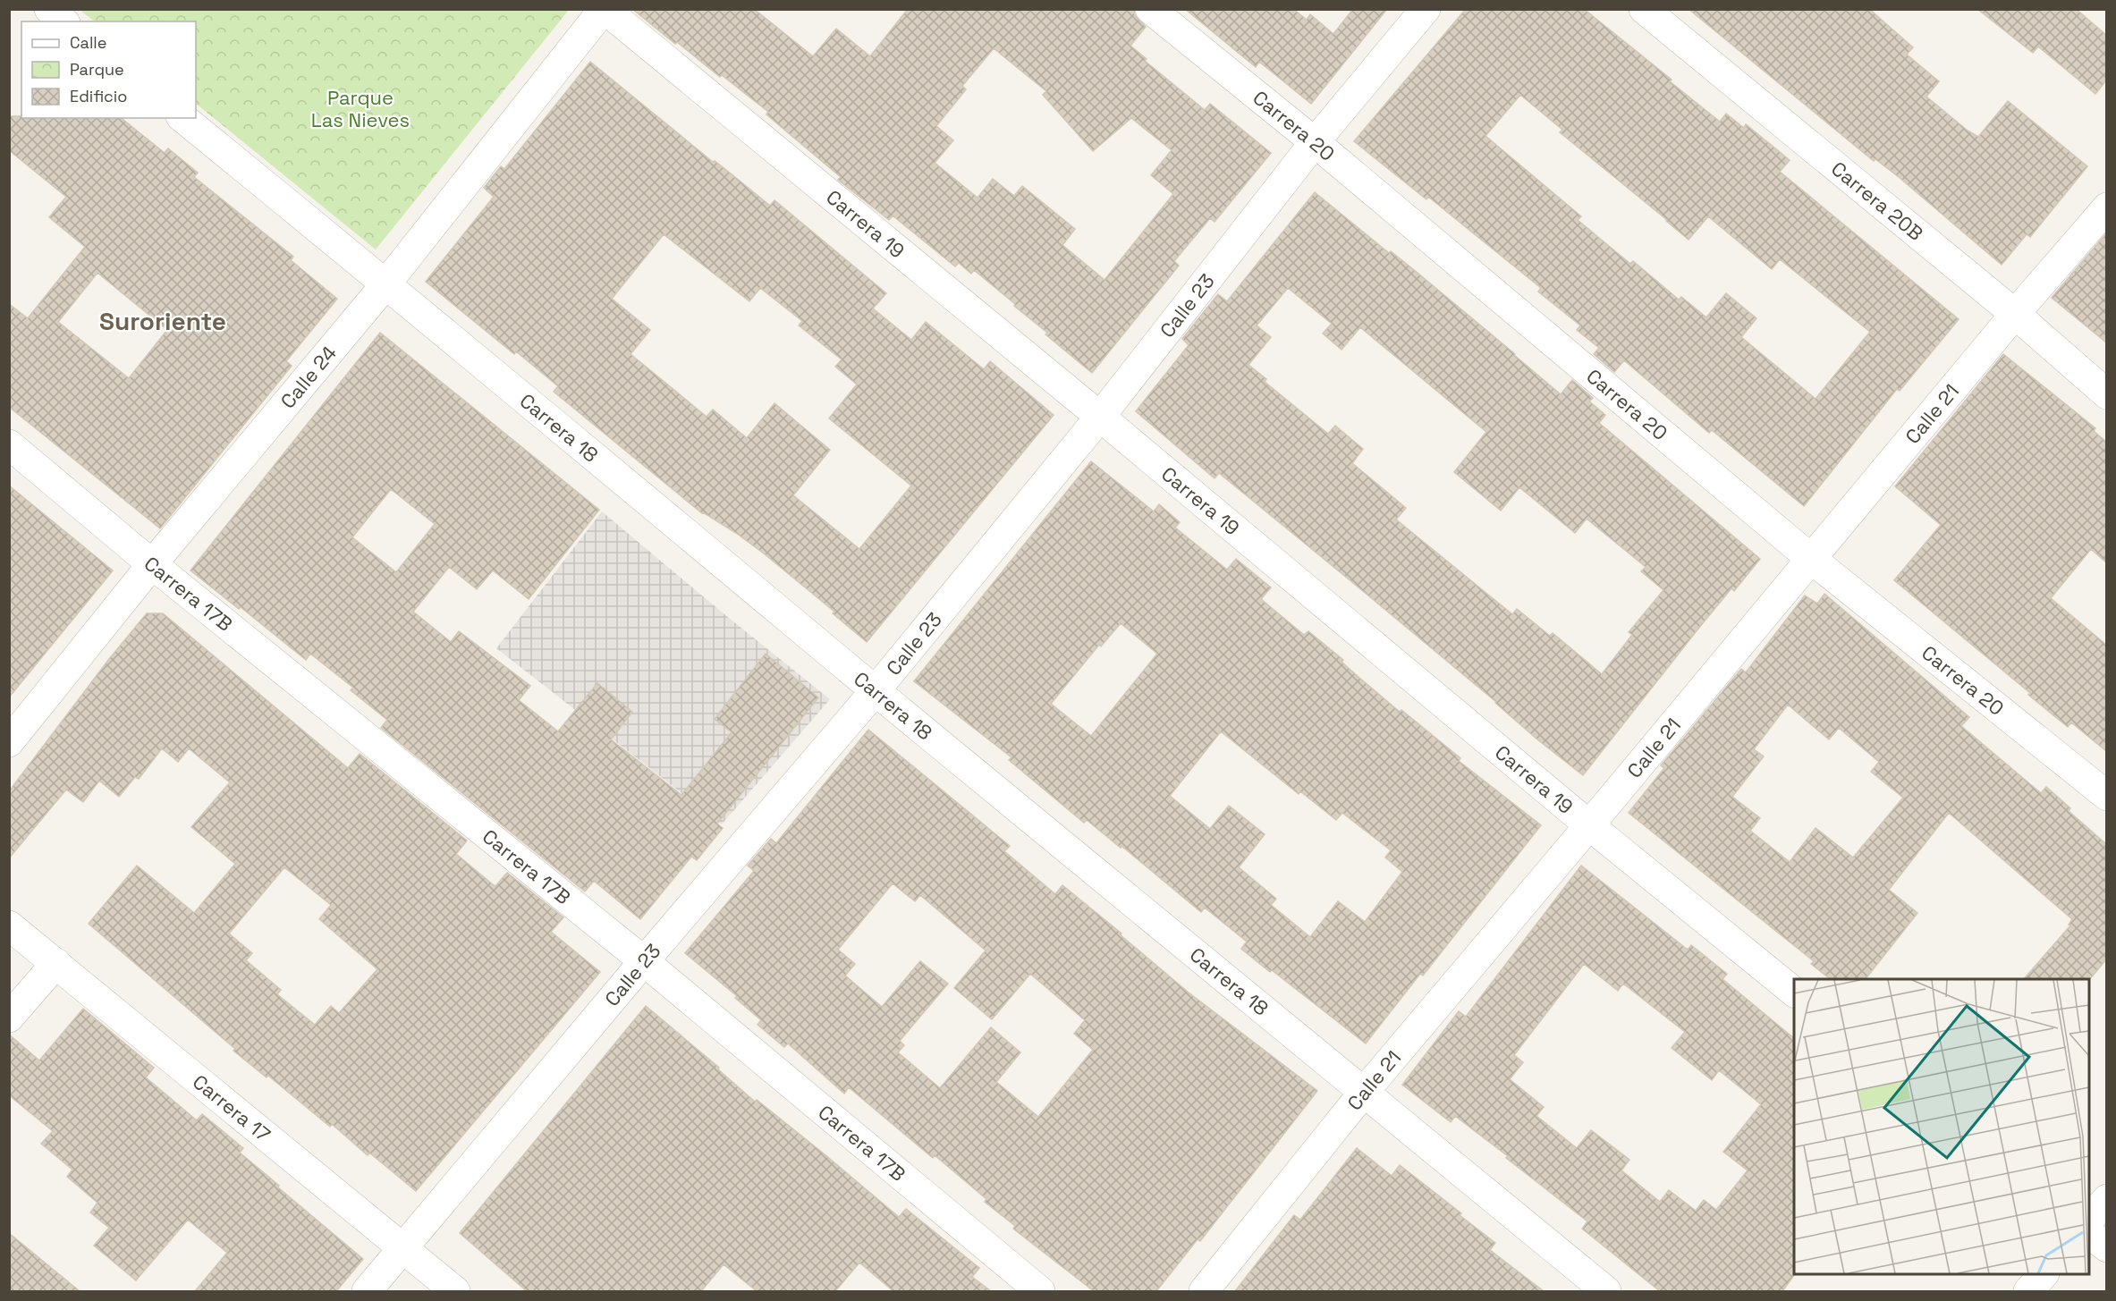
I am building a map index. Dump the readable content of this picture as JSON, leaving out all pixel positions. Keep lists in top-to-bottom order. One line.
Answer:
{"streets":{"street":["Carrera 20","Carrera 20B","Carrera 19","Calle 23","Calle 24","Calle 21","Carrera 18","Carrera 17B","Carrera 17"]},"crossings":[["Carrera 20","Calle 23"],["Carrera 20","Calle 21"],["Carrera 20B","Calle 21"],["Carrera 19","Calle 23"],["Carrera 19","Calle 24"],["Carrera 19","Calle 21"],["Calle 23","Carrera 18"],["Calle 23","Carrera 17B"],["Calle 23","Carrera 17"],["Calle 24","Carrera 18"],["Calle 24","Carrera 17B"],["Calle 21","Carrera 18"]],"districts":["Suroriente"],"parks":["Parque Las Nieves"],"legend":["Calle","Parque","Edificio"]}
